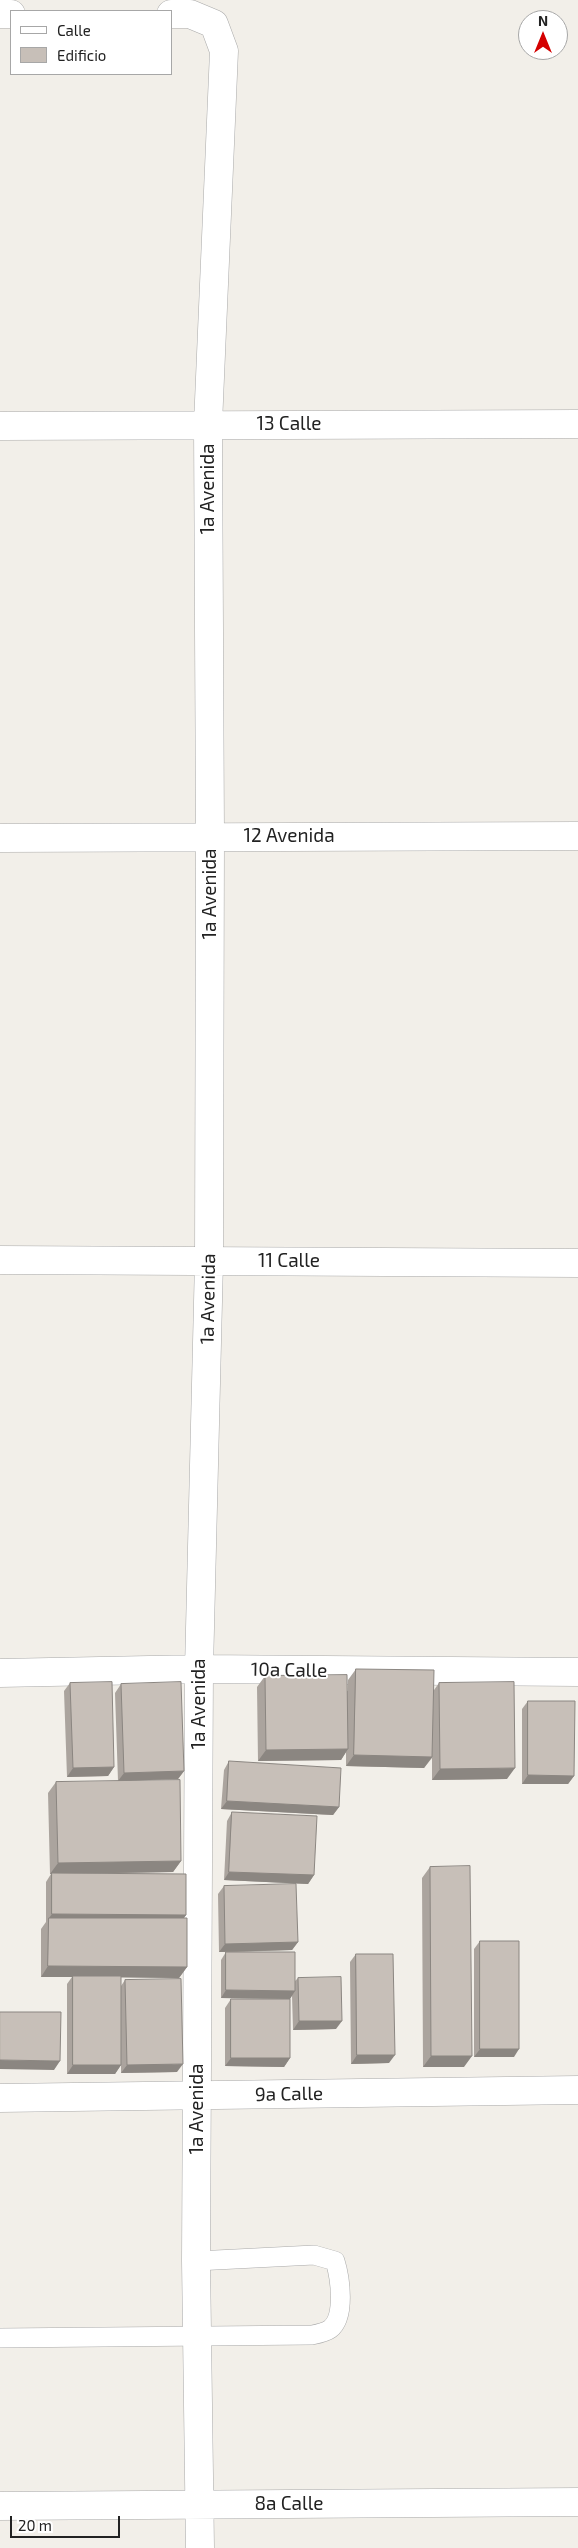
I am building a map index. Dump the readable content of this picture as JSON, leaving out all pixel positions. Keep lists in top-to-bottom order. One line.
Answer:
{"streets":{"street":["13 Calle","1a Avenida","12 Avenida","11 Calle","10a Calle","9a Calle","8a Calle"]},"crossings":[["13 Calle","1a Avenida"],["1a Avenida","12 Avenida"],["1a Avenida","11 Calle"],["1a Avenida","10a Calle"],["1a Avenida","9a Calle"],["1a Avenida","8a Calle"]],"legend":["Calle","Edificio"],"scale_bar":"20 m","north":"top"}
